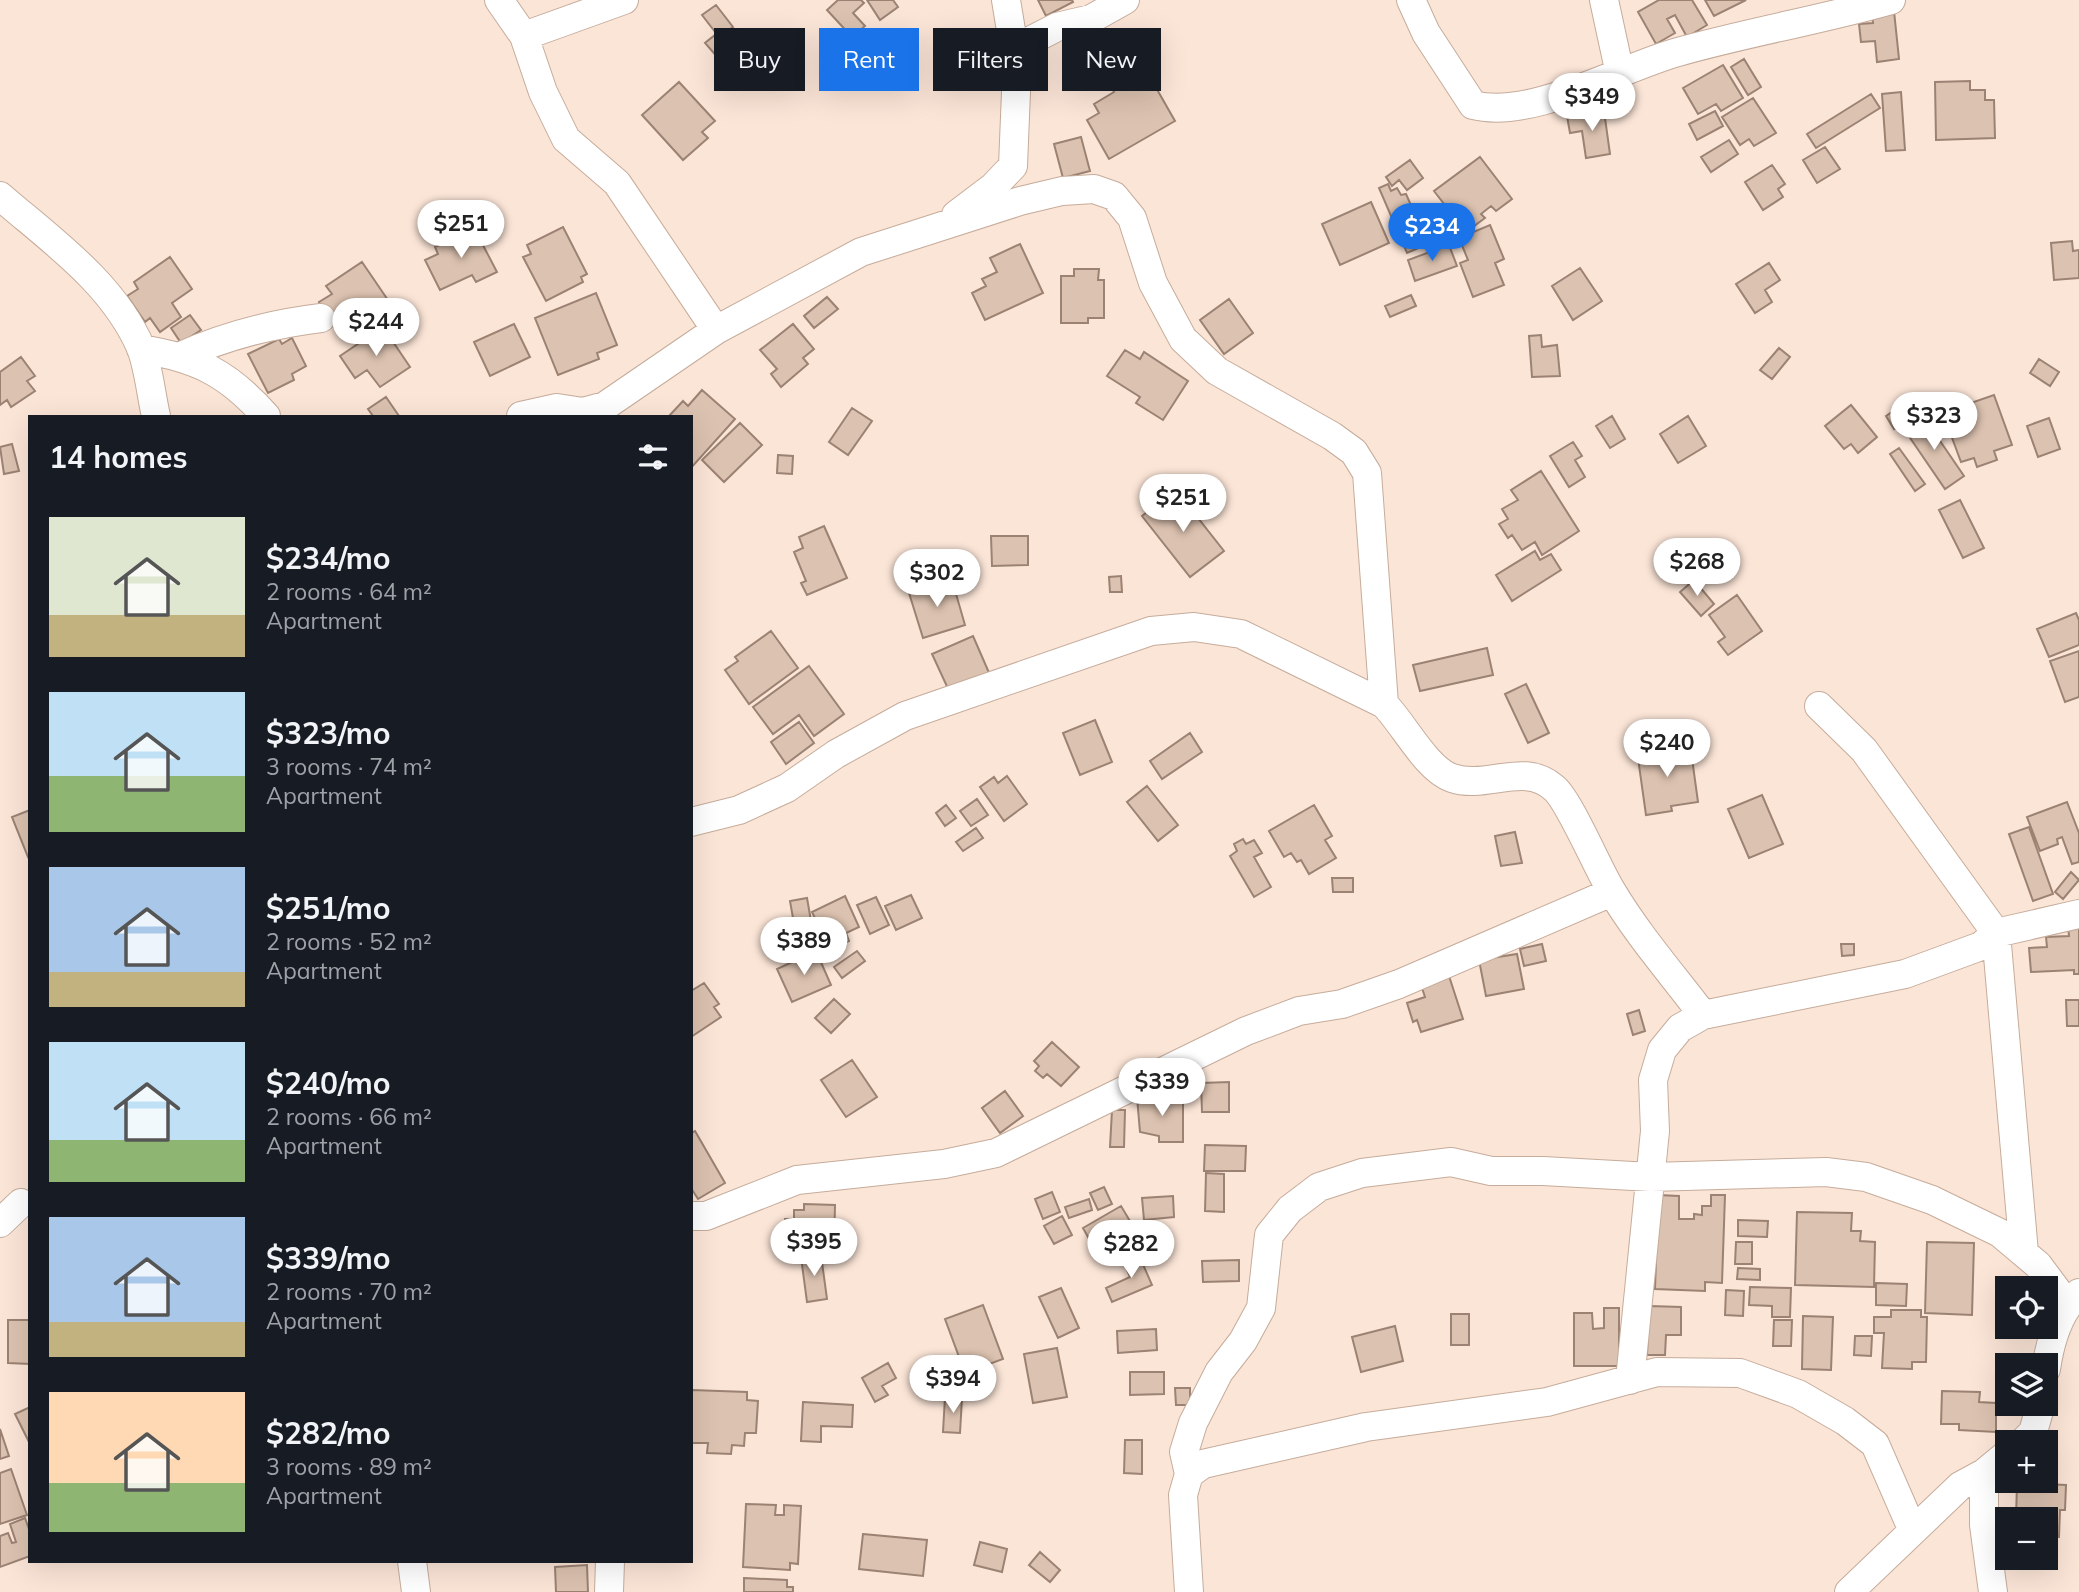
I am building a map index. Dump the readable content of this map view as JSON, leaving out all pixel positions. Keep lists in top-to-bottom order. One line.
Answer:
{"page":{"chip":["Buy","Rent","Filters","New"],"price":["$349","$251","$234","$244","$323","$251","$268","$302","$240","$389","$339","$395","$282","$394"],"heading":"14 homes","list":[{"name":"$234/mo","note":"2 rooms · 64 m² · Apartment"},{"name":"$323/mo","note":"3 rooms · 74 m² · Apartment"},{"name":"$251/mo","note":"2 rooms · 52 m² · Apartment"},{"name":"$240/mo","note":"2 rooms · 66 m² · Apartment"},{"name":"$339/mo","note":"2 rooms · 70 m² · Apartment"},{"name":"$282/mo","note":"3 rooms · 89 m² · Apartment"}],"map_buttons":["+","−"]}}
